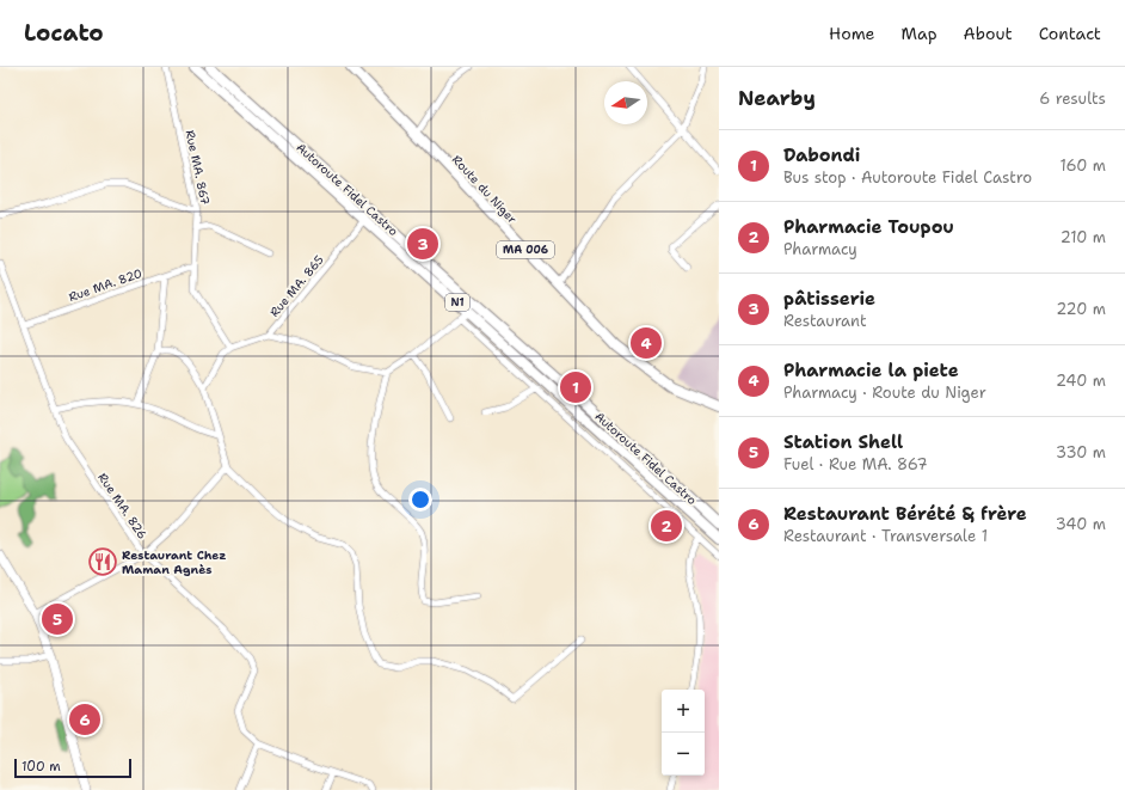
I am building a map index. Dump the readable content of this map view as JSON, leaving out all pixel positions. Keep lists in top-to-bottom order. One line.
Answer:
{"streets":{"main road":["Autoroute Fidel Castro","Route du Niger","MA 006","N1"],"street":["Rue MA. 867","Rue MA. 820","Rue MA. 865","Rue MA. 826"]},"crossings":[["Rue MA. 867","Rue MA. 820"],["Autoroute Fidel Castro","Rue MA. 865"],["Rue MA. 820","Rue MA. 826"]],"places":{"restaurant":["Restaurant Chez Maman Agnès"]},"scale_bar":"100 m","north":"left","page":{"header":"Locato","nav":["Home","Map","About","Contact"],"heading":["Nearby","6 results"],"list":[{"mark":"1","name":"Dabondi","note":"Bus stop · Autoroute Fidel Castro","value":"160 m"},{"mark":"2","name":"Pharmacie Toupou","note":"Pharmacy","value":"210 m"},{"mark":"3","name":"pâtisserie","note":"Restaurant","value":"220 m"},{"mark":"4","name":"Pharmacie la piete","note":"Pharmacy · Route du Niger","value":"240 m"},{"mark":"5","name":"Station Shell","note":"Fuel · Rue MA. 867","value":"330 m"},{"mark":"6","name":"Restaurant Bérété & frère","note":"Restaurant · Transversale 1","value":"340 m"}],"pins":["3","4","1","2","5","6"],"map_buttons":["+","−"],"scale":"100 m"}}
